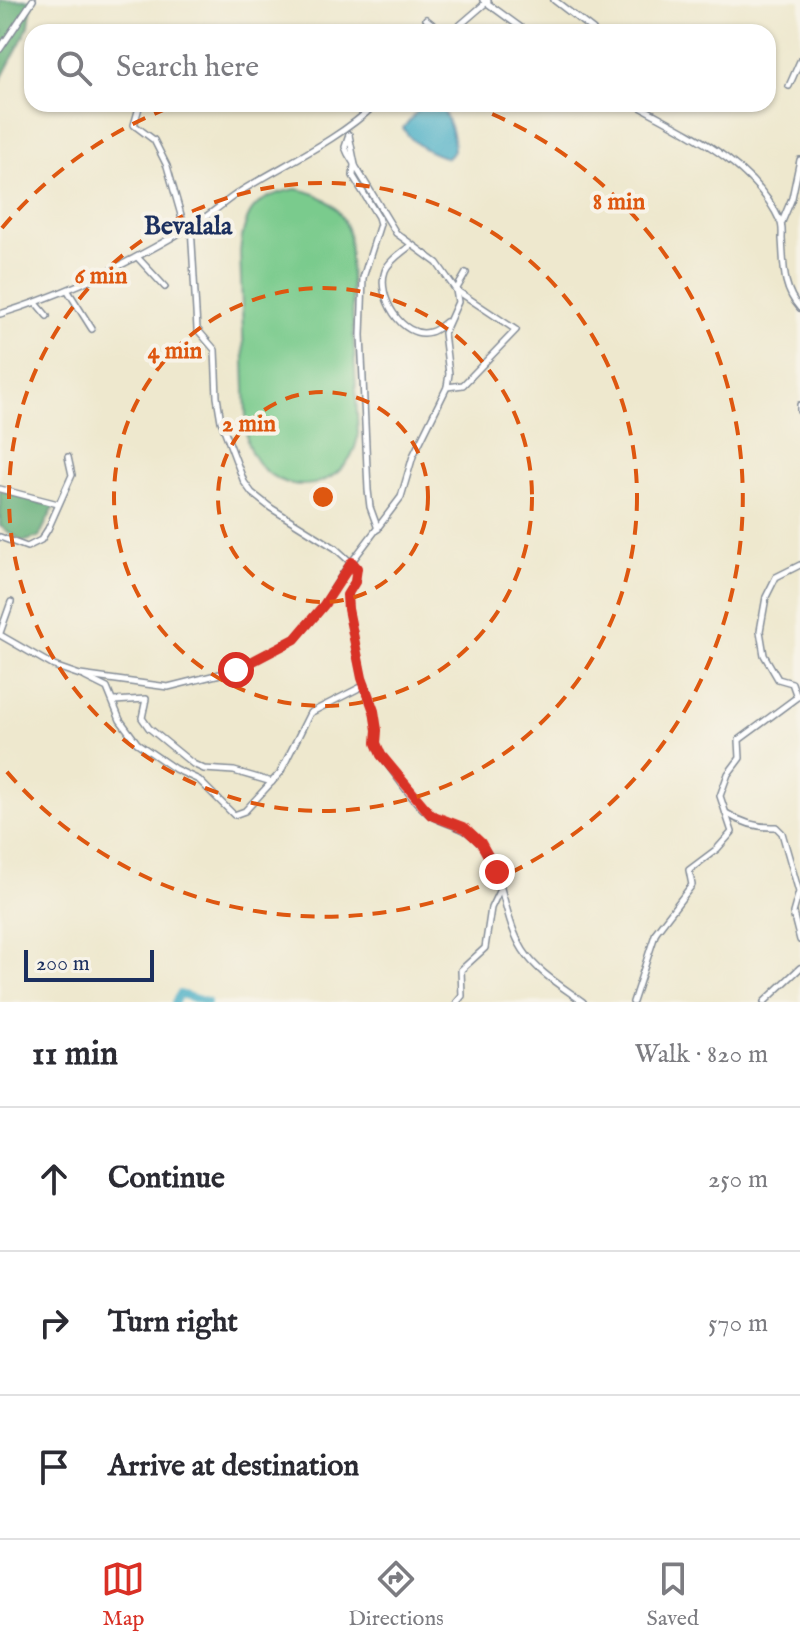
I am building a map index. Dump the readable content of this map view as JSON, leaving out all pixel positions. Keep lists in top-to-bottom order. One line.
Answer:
{"districts":["Bevalala"],"scale_bar":"200 m","page":{"search":"Search here","scale":"200 m","heading":["11 min","Walk · 820 m"],"list":[["Continue","250 m"],["Turn right","570 m"],"Arrive at destination"],"nav":["Map","Directions","Saved"]},"rings":["8 min","6 min","4 min","2 min"]}
